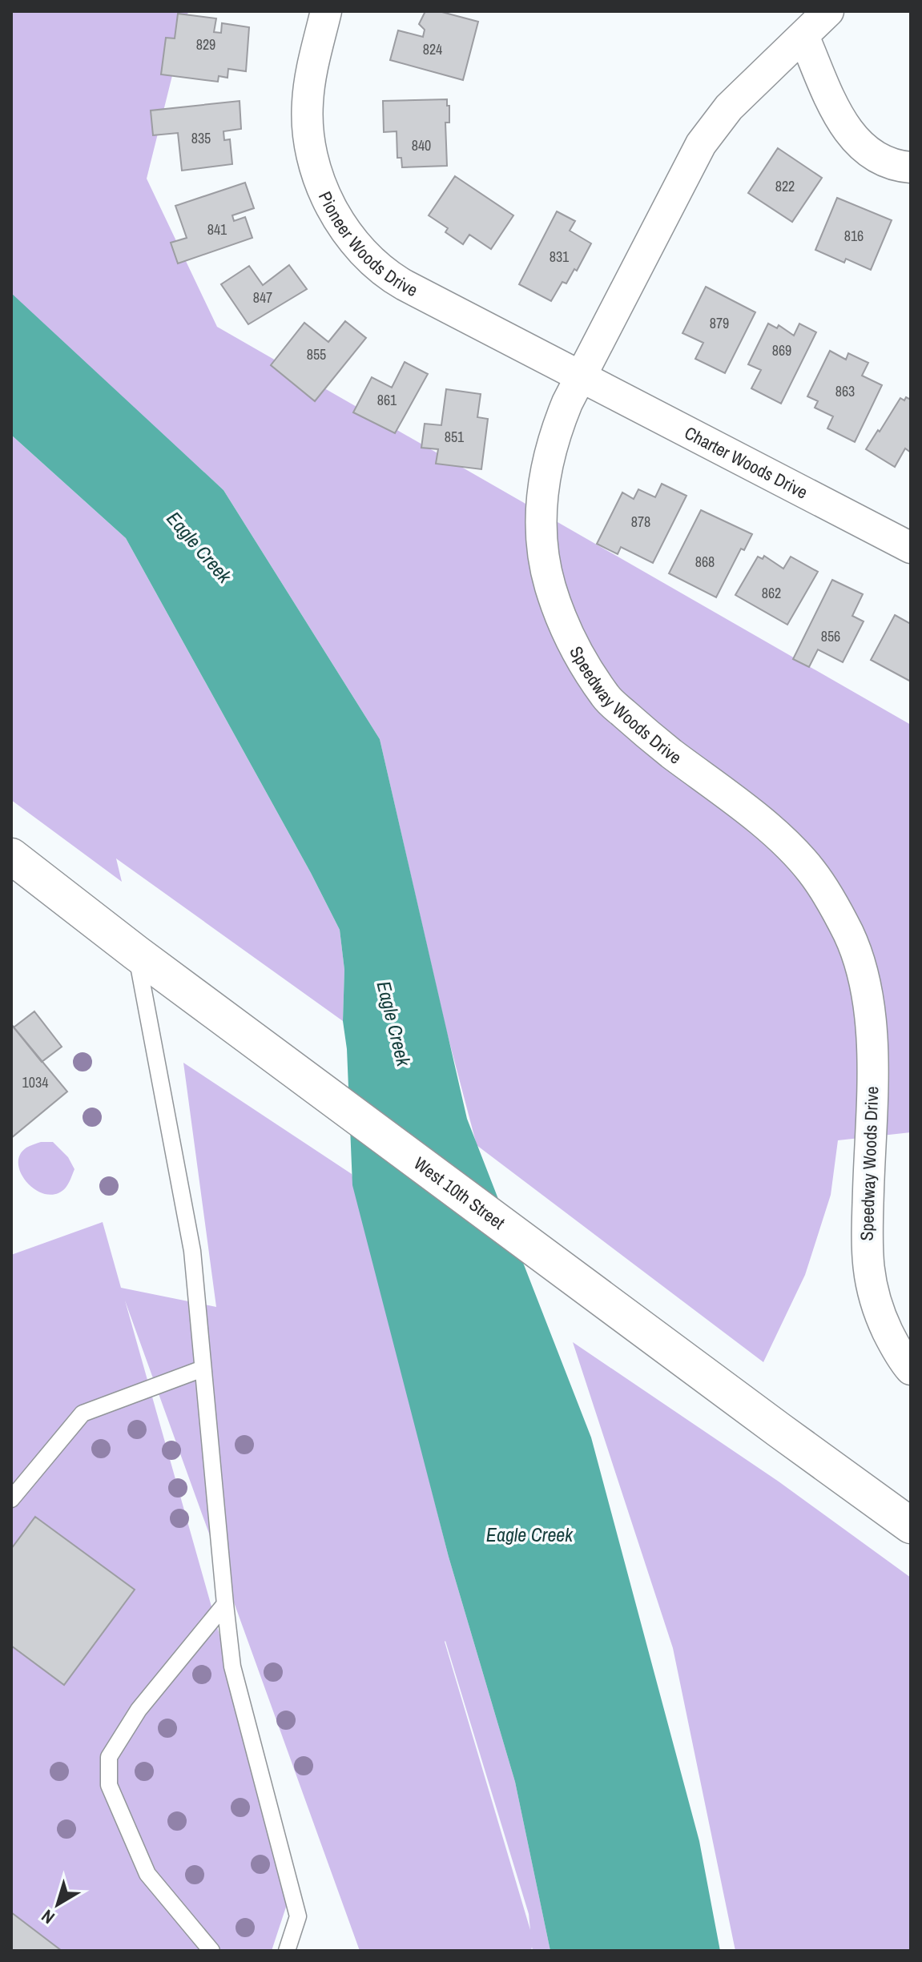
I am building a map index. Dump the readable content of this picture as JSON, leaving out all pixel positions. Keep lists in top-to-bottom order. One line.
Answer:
{"streets":{"main road":["West 10th Street"],"street":["Pioneer Woods Drive","Charter Woods Drive","Speedway Woods Drive"]},"crossings":[["Pioneer Woods Drive","Charter Woods Drive"],["Pioneer Woods Drive","Speedway Woods Drive"],["Charter Woods Drive","Speedway Woods Drive"]],"water":["Eagle Creek"],"house_numbers":["829","824","835","840","822","841","816","831","847","879","869","855","863","861","851","878","868","862","856","1034"],"north":"bottom left"}
